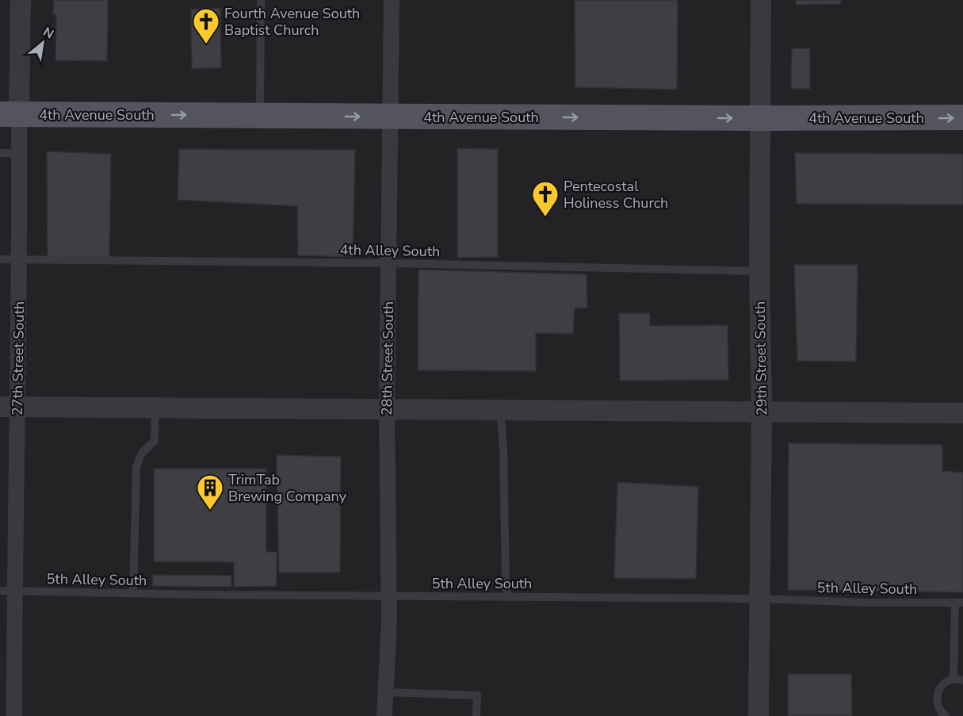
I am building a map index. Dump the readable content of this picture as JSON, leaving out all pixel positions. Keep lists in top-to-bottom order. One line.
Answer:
{"streets":{"main road":["4th Avenue South"],"street":["27th Street South","28th Street South","29th Street South"],"lane":["4th Alley South","5th Alley South"]},"crossings":[["4th Avenue South","27th Street South"],["4th Avenue South","28th Street South"],["4th Avenue South","29th Street South"],["4th Alley South","27th Street South"],["4th Alley South","28th Street South"],["4th Alley South","29th Street South"],["27th Street South","5th Alley South"],["28th Street South","5th Alley South"],["29th Street South","5th Alley South"]],"one_way":["4th Avenue South"],"places":{"church":["Fourth Avenue South Baptist Church","Pentecostal Holiness Church"],"building":["TrimTab Brewing Company"]},"north":"top right"}
